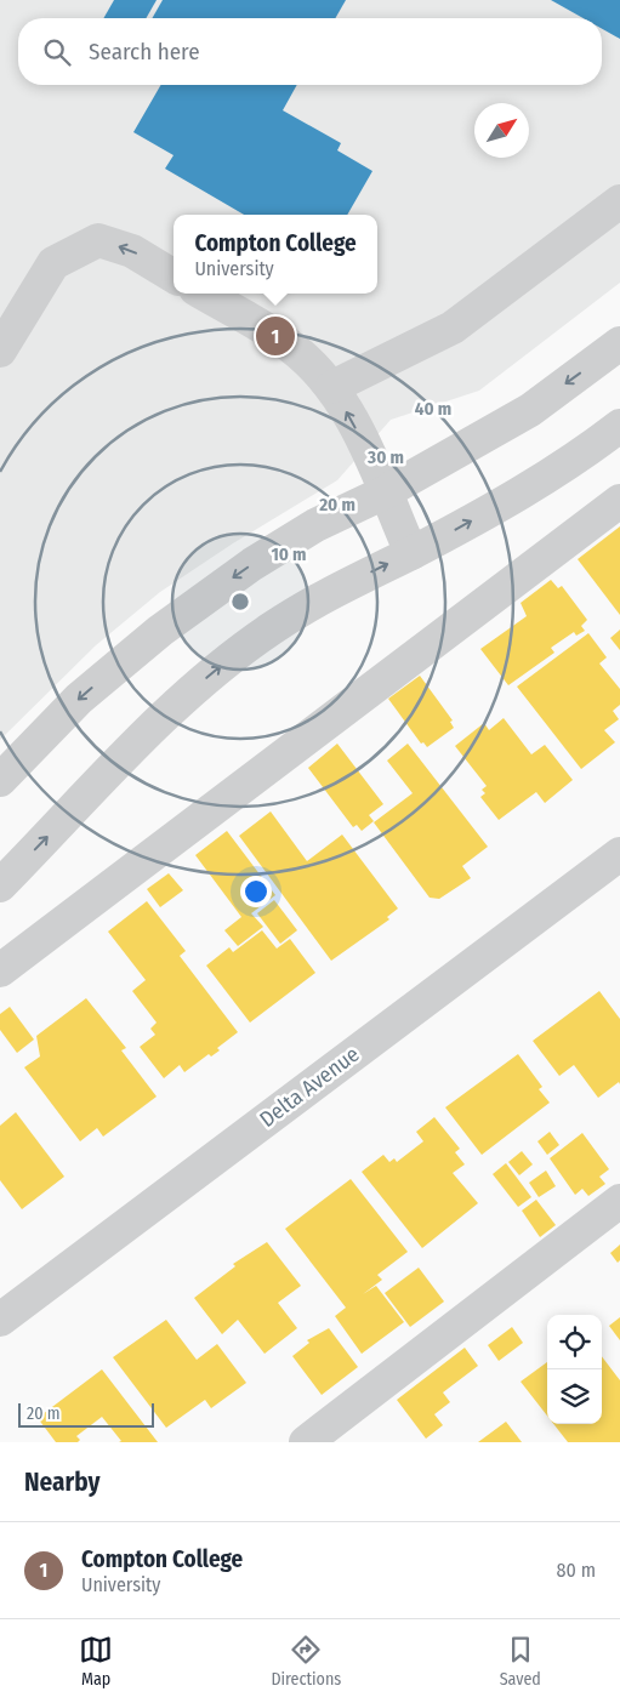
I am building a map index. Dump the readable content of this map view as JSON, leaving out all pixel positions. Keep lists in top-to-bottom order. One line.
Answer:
{"streets":{"street":["Delta Avenue"]},"scale_bar":"20 m","north":"top right","page":{"search":"Search here","popup":["Compton College","University"],"pins":"1","scale":"20 m","heading":"Nearby","list":[{"mark":"1","name":"Compton College","note":"University","value":"80 m"}],"nav":["Map","Directions","Saved"]},"rings":["40 m","30 m","20 m","10 m"]}
